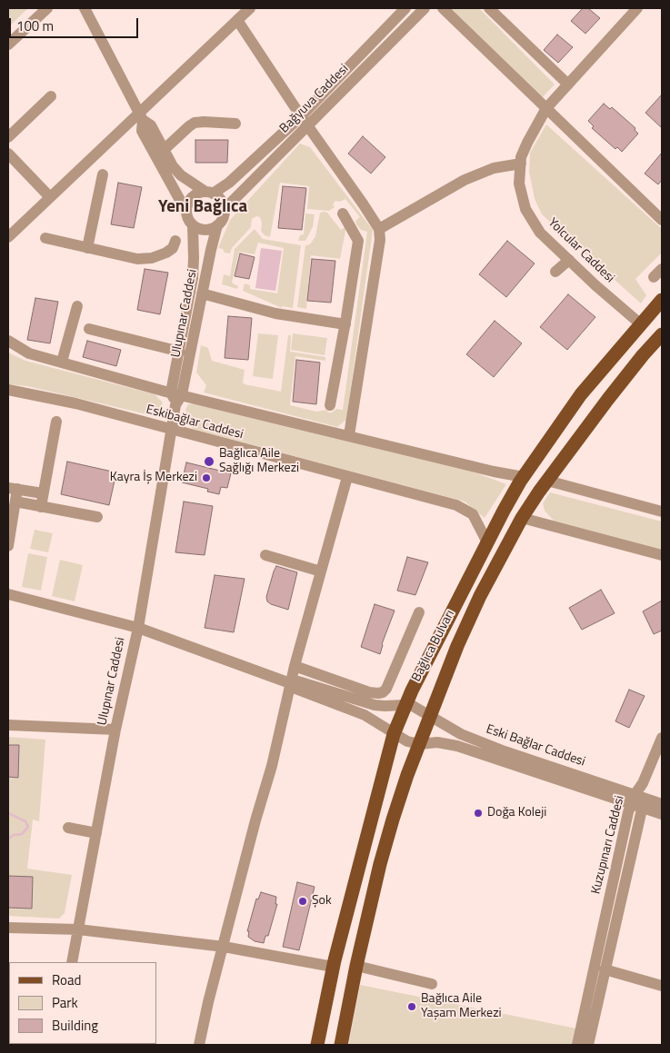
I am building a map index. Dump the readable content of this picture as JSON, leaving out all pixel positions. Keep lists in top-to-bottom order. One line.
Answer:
{"streets":{"main road":["Bağlıca Bulvarı"],"street":["Bağyuva Caddesi","Yolcular Caddesi","Ulupınar Caddesi","Eskibağlar Caddesi","Eski Bağlar Caddesi","Kuzupınarı Caddesi"]},"crossings":[["Bağyuva Caddesi","Ulupınar Caddesi"],["Yolcular Caddesi","Bağlıca Bulvarı"],["Ulupınar Caddesi","Eskibağlar Caddesi"],["Eskibağlar Caddesi","Bağlıca Bulvarı"],["Bağlıca Bulvarı","Eski Bağlar Caddesi"],["Eski Bağlar Caddesi","Kuzupınarı Caddesi"]],"districts":["Yeni Bağlıca"],"places":["Bağlıca Aile Sağlığı Merkezi","Kayra İş Merkezi","Doğa Koleji","Şok","Bağlıca Aile Yaşam Merkezi"],"legend":["Road","Park","Building"],"scale_bar":"100 m"}
